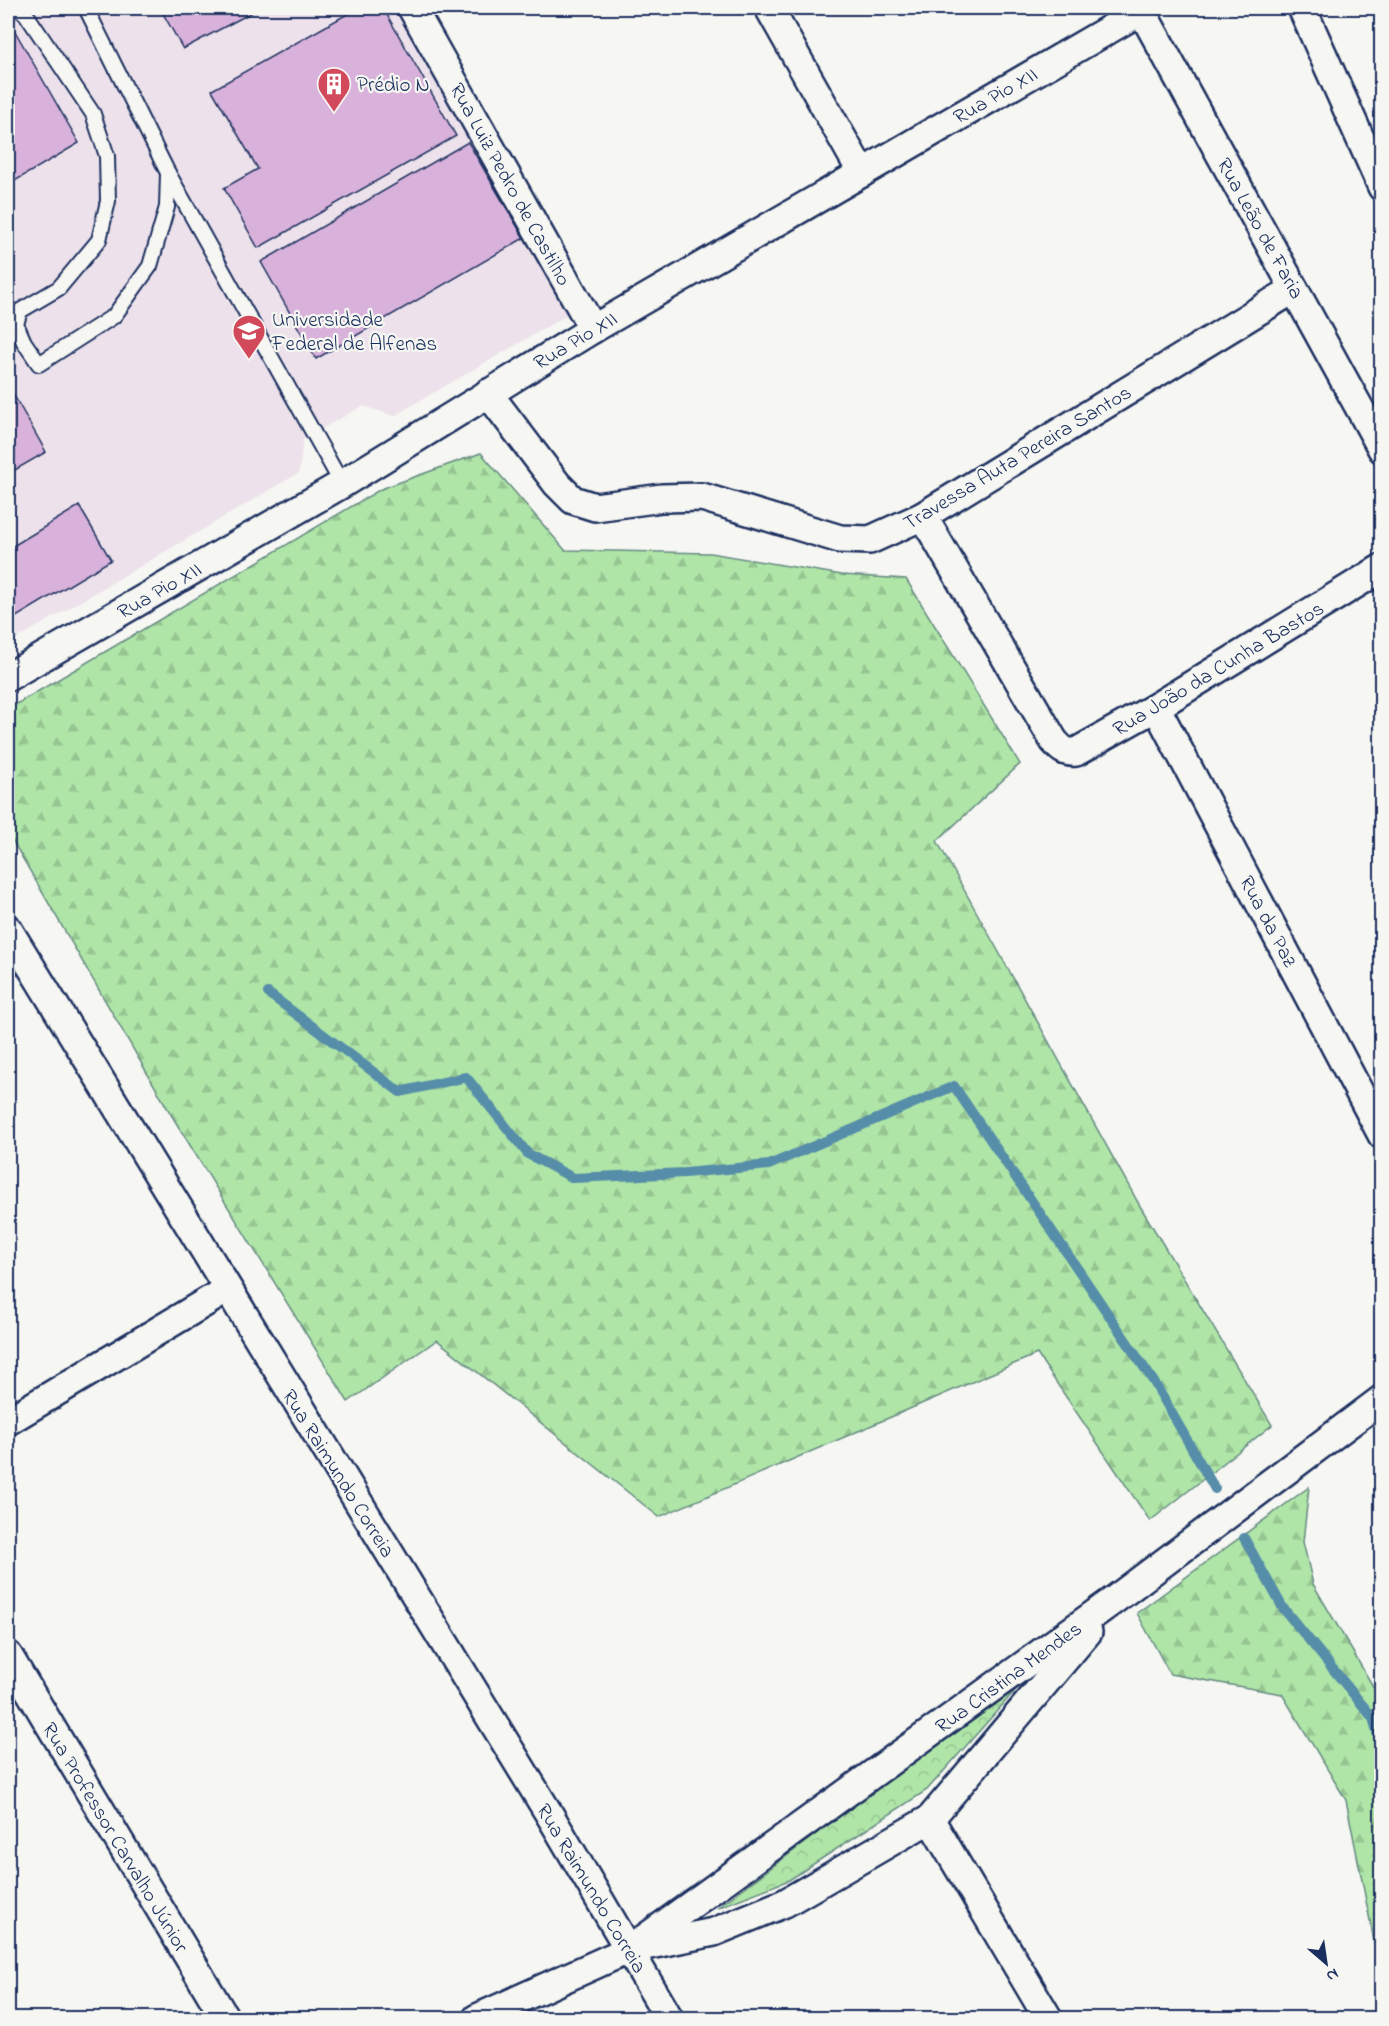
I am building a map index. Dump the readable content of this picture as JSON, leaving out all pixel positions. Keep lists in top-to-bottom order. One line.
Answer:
{"streets":{"street":["Rua Pio XII","Rua Luiz Pedro de Castilho","Rua Leão de Faria","Travessa Auta Pereira Santos","Rua João da Cunha Bastos","Rua da Paz","Rua Raimundo Correia","Rua Cristina Mendes","Rua Professor Carvalho Júnior"]},"crossings":[["Rua Pio XII","Rua Luiz Pedro de Castilho"],["Rua Pio XII","Rua Leão de Faria"],["Rua Pio XII","Travessa Auta Pereira Santos"],["Rua Leão de Faria","Travessa Auta Pereira Santos"],["Travessa Auta Pereira Santos","Rua João da Cunha Bastos"],["Rua João da Cunha Bastos","Rua da Paz"],["Rua Raimundo Correia","Rua Cristina Mendes"]],"places":{"building":["Prédio N"],"school or university":["Universidade Federal de Alfenas"]},"north":"bottom right"}
